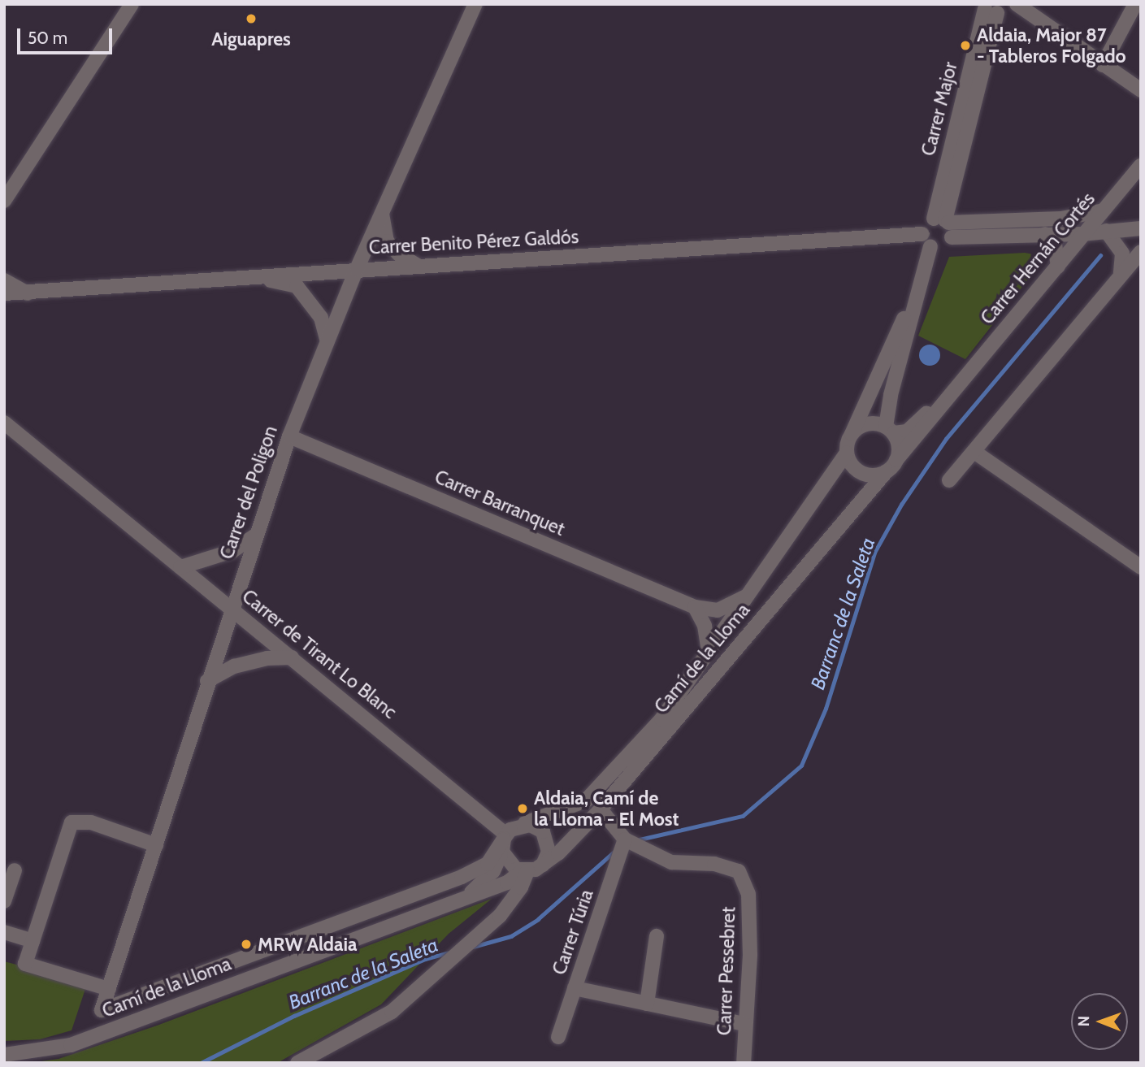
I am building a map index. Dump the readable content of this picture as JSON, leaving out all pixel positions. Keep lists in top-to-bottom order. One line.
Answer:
{"streets":{"street":["Carrer Major","Carrer Benito Pérez Galdós","Carrer Hernán Cortés","Carrer del Poligon","Carrer Barranquet","Carrer de Tirant Lo Blanc","Camí de la Lloma","Carrer Túria","Carrer Pessebret"]},"crossings":[["Carrer Benito Pérez Galdós","Carrer del Poligon"],["Carrer Hernán Cortés","Camí de la Lloma"],["Carrer del Poligon","Carrer Barranquet"],["Carrer del Poligon","Carrer de Tirant Lo Blanc"],["Carrer del Poligon","Camí de la Lloma"],["Carrer Barranquet","Camí de la Lloma"],["Carrer de Tirant Lo Blanc","Camí de la Lloma"],["Camí de la Lloma","Carrer Pessebret"],["Carrer Túria","Carrer Pessebret"]],"water":["Barranc de la Saleta"],"places":["Aiguapres","Aldaia, Major 87 - Tableros Folgado","Aldaia, Camí de la Lloma - El Most","MRW Aldaia"],"scale_bar":"50 m","north":"left"}
